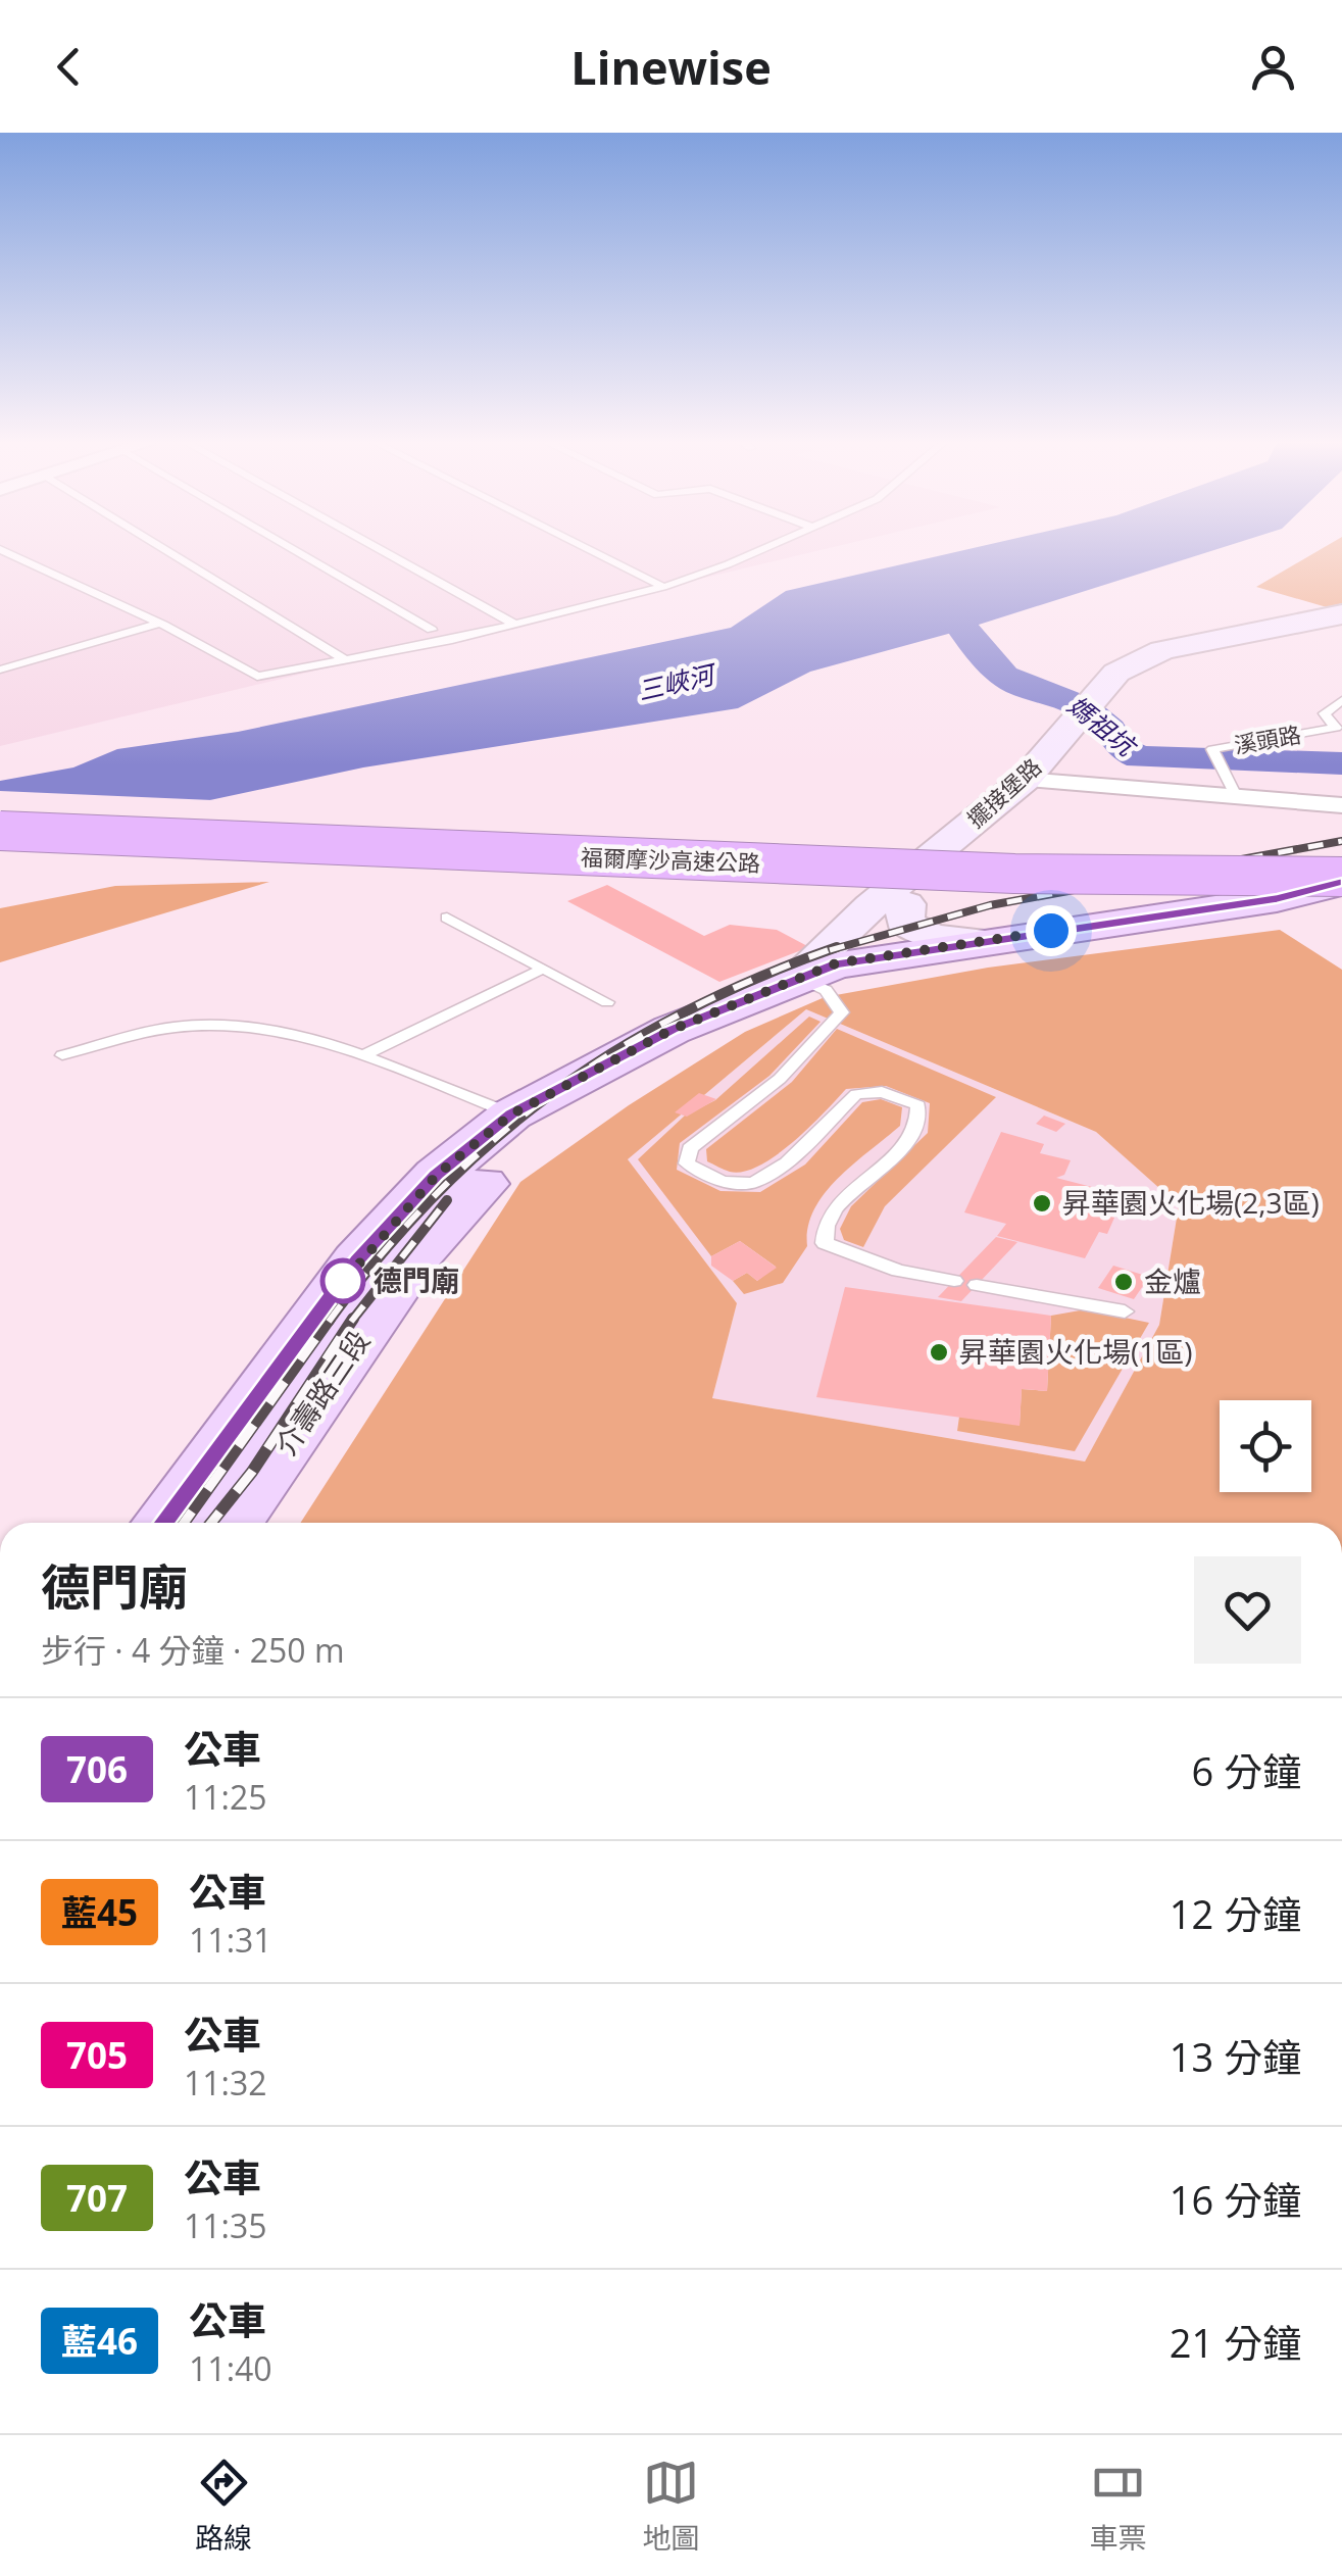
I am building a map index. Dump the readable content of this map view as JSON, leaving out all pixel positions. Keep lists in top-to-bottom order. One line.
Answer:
{"streets":{"highway":["福爾摩沙高速公路"],"main road":["介壽路三段"],"street":["擺接堡路"],"lane":["溪頭路"]},"crossings":[["擺接堡路","福爾摩沙高速公路"],["擺接堡路","介壽路三段"]],"water":["三峽河","媽祖坑"],"places":["昇華園火化場(2,3區)","德門廟","金爐","昇華園火化場(1區)"],"lines":["bus line 706"],"page":{"header":"Linewise","heading":["德門廟","步行 · 4 分鐘 · 250 m"],"list":[{"mark":"706","name":"公車","note":"11:25","value":"6 分鐘"},{"mark":"藍45","name":"公車","note":"11:31","value":"12 分鐘"},{"mark":"705","name":"公車","note":"11:32","value":"13 分鐘"},{"mark":"707","name":"公車","note":"11:35","value":"16 分鐘"},{"mark":"藍46","name":"公車","note":"11:40","value":"21 分鐘"}],"tabs":["路線","地圖","車票"]}}
